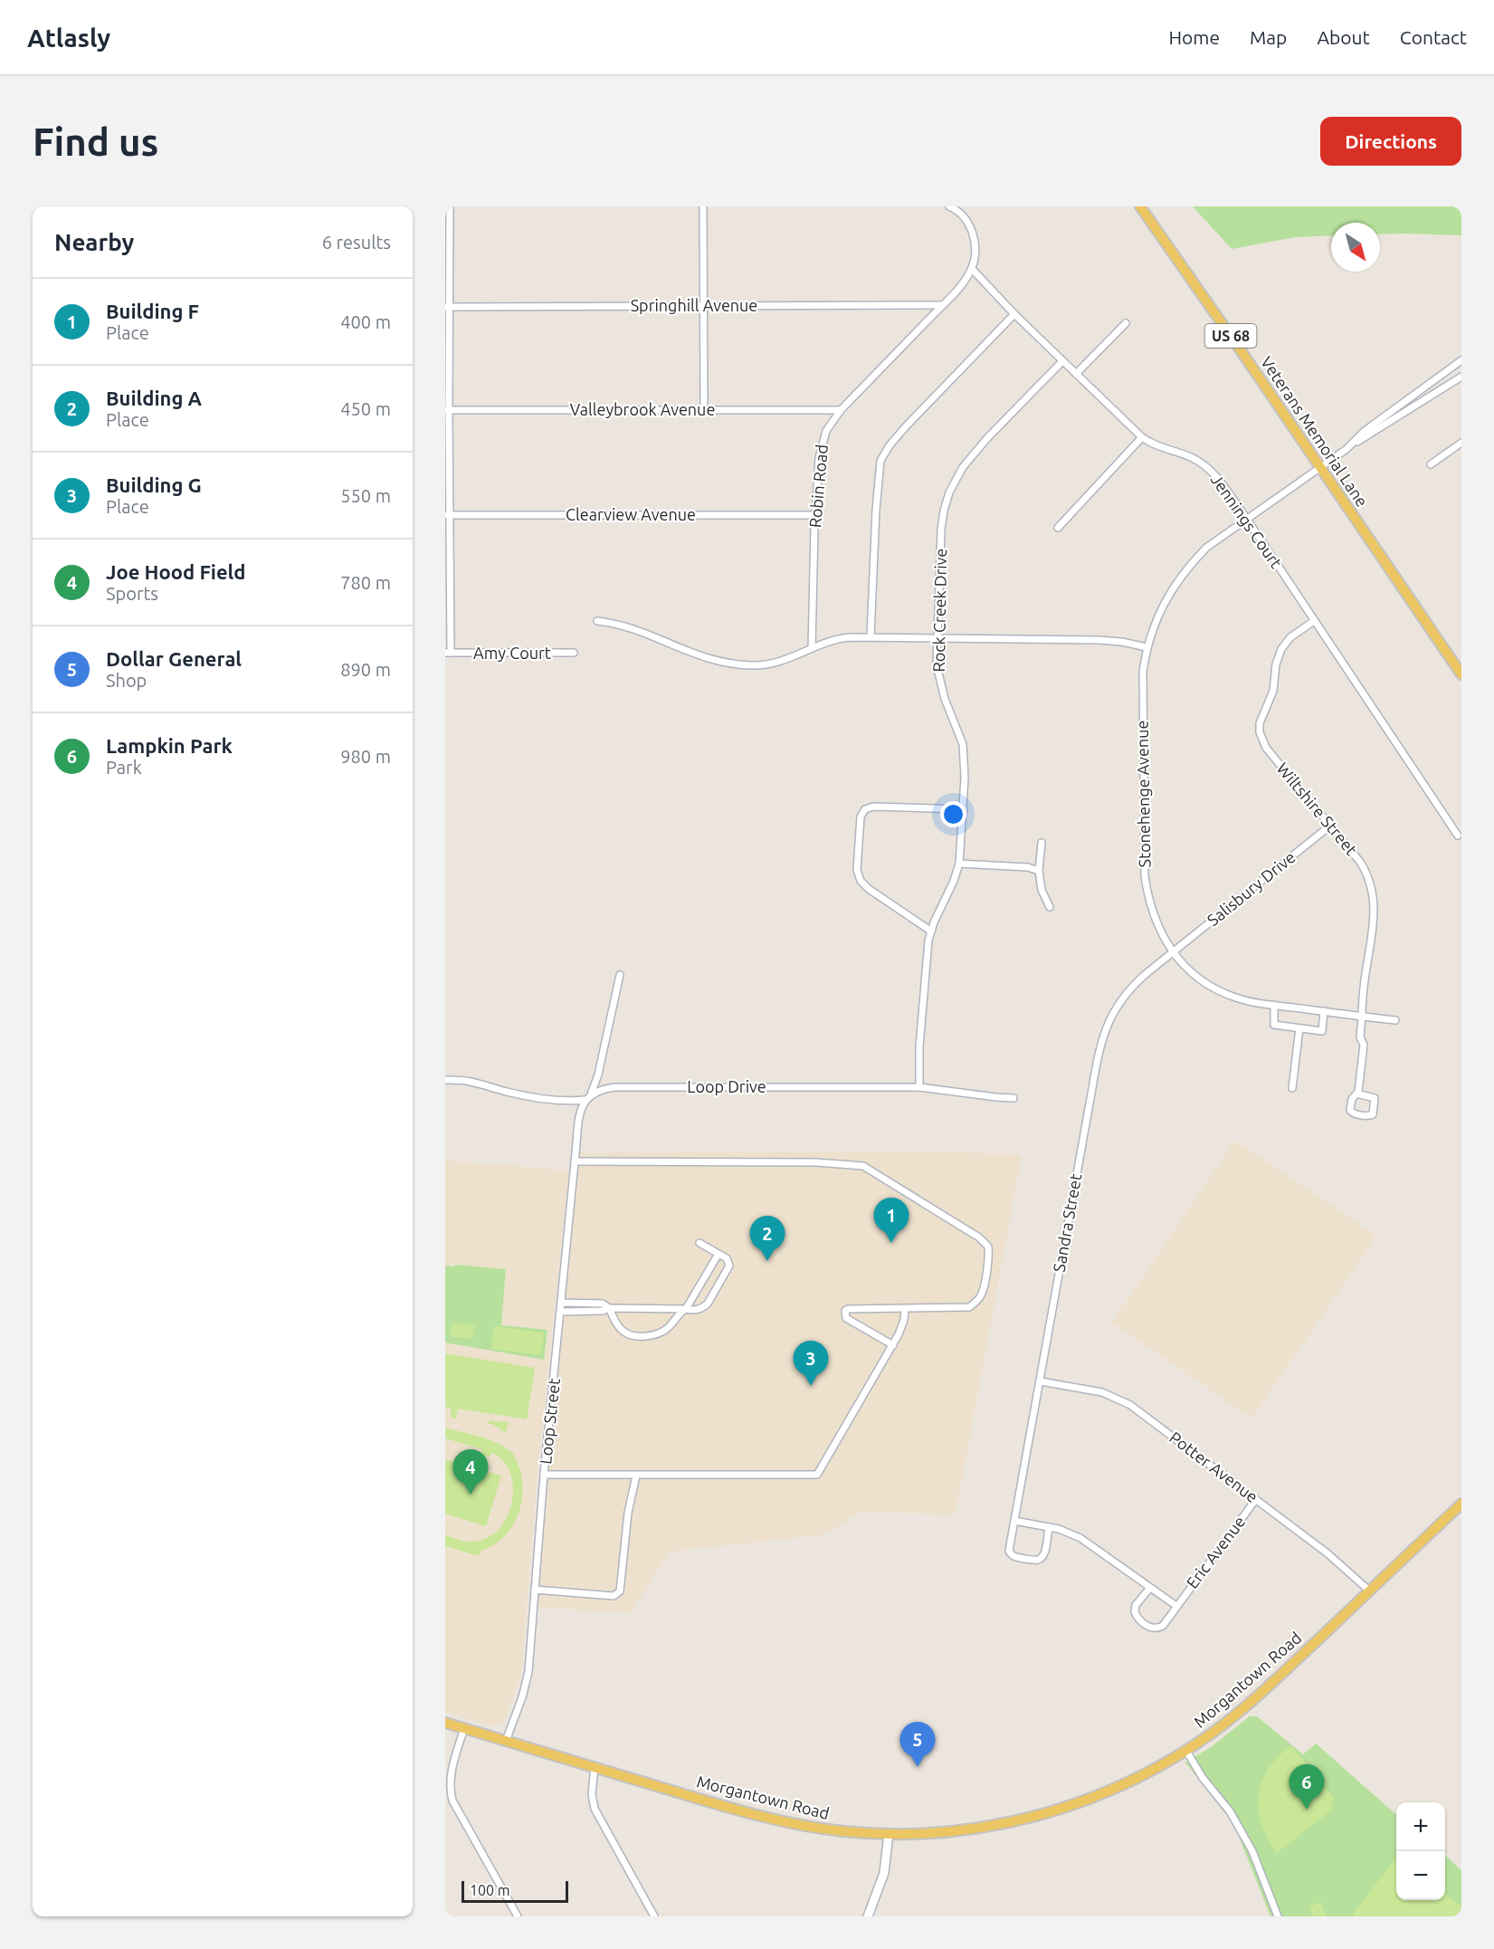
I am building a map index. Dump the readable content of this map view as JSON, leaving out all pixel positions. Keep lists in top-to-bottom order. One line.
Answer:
{"streets":{"main road":["US 68","Veterans Memorial Lane","Morgantown Road"],"street":["Springhill Avenue","Valleybrook Avenue","Robin Road","Clearview Avenue","Jennings Court","Rock Creek Drive","Amy Court","Stonehenge Avenue","Wiltshire Street","Salisbury Drive","Loop Drive","Sandra Street","Loop Street","Potter Avenue","Eric Avenue"]},"crossings":[["Springhill Avenue","Robin Road"],["Valleybrook Avenue","Robin Road"],["Veterans Memorial Lane","Stonehenge Avenue"],["Robin Road","Clearview Avenue"],["Robin Road","Jennings Court"],["Jennings Court","Rock Creek Drive"],["Jennings Court","Stonehenge Avenue"],["Jennings Court","Wiltshire Street"],["Rock Creek Drive","Loop Drive"],["Stonehenge Avenue","Wiltshire Street"],["Stonehenge Avenue","Salisbury Drive"],["Stonehenge Avenue","Sandra Street"],["Wiltshire Street","Salisbury Drive"],["Salisbury Drive","Sandra Street"],["Loop Drive","Loop Street"],["Sandra Street","Potter Avenue"],["Loop Street","Morgantown Road"],["Potter Avenue","Eric Avenue"],["Potter Avenue","Morgantown Road"]],"scale_bar":"100 m","north":"bottom right","page":{"header":"Atlasly","nav":["Home","Map","About","Contact"],"buttons":"Directions","title":"Find us","heading":["Nearby","6 results"],"list":[{"mark":"1","name":"Building F","note":"Place","value":"400 m"},{"mark":"2","name":"Building A","note":"Place","value":"450 m"},{"mark":"3","name":"Building G","note":"Place","value":"550 m"},{"mark":"4","name":"Joe Hood Field","note":"Sports","value":"780 m"},{"mark":"5","name":"Dollar General","note":"Shop","value":"890 m"},{"mark":"6","name":"Lampkin Park","note":"Park","value":"980 m"}],"pins":["1","2","3","4","5","6"],"map_buttons":["+","−"],"scale":"100 m"}}
